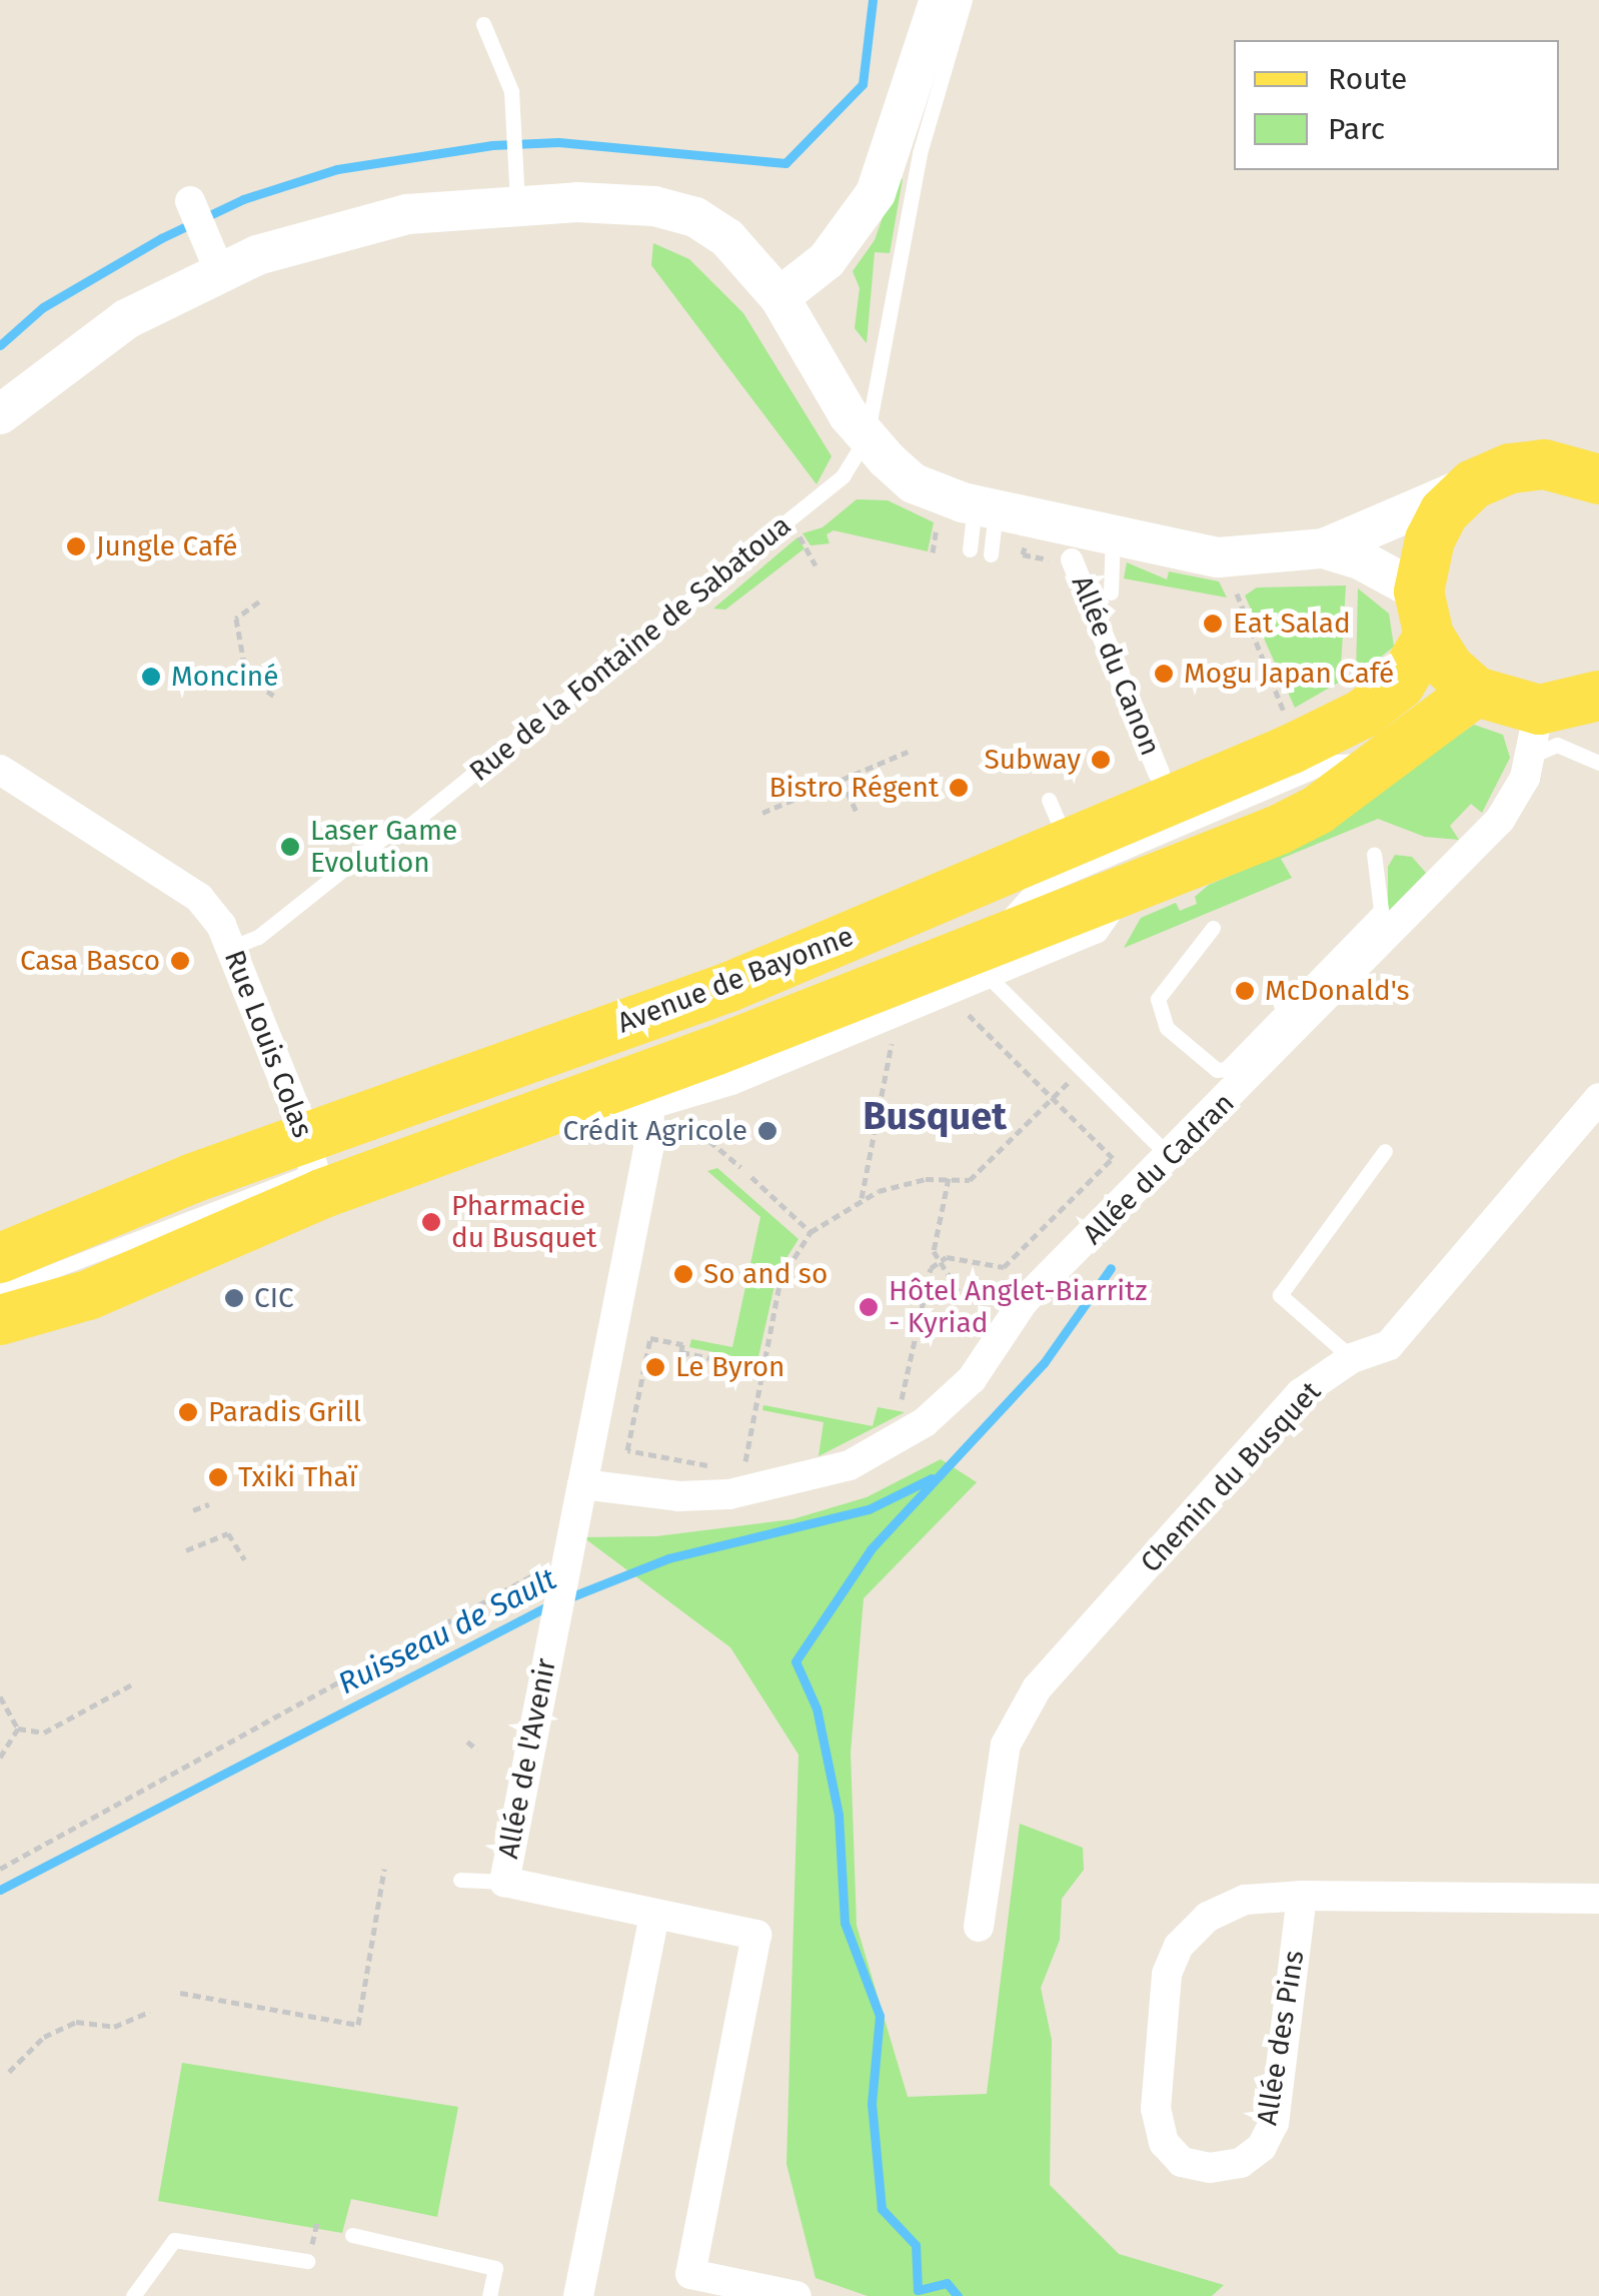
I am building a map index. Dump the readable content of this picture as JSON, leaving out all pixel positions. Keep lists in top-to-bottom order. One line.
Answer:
{"streets":{"main road":["Avenue de Bayonne"],"street":["Allée du Canon","Rue Louis Colas","Allée du Cadran","Chemin du Busquet","Allée de l'Avenir","Allée des Pins"],"lane":["Rue de la Fontaine de Sabatoua"]},"crossings":[["Rue de la Fontaine de Sabatoua","Rue Louis Colas"],["Avenue de Bayonne","Rue Louis Colas"],["Allée du Cadran","Allée de l'Avenir"]],"districts":["Busquet"],"water":["Ruisseau de Sault"],"places":["Jungle Café","Eat Salad","Mogu Japan Café","Monciné","Subway","Bistro Régent","Laser Game Evolution","Casa Basco","McDonald's","Crédit Agricole","Pharmacie du Busquet","So and so","CIC","Hôtel Anglet-Biarritz - Kyriad","Le Byron","Paradis Grill","Txiki Thaï"],"legend":["Route","Parc"]}
